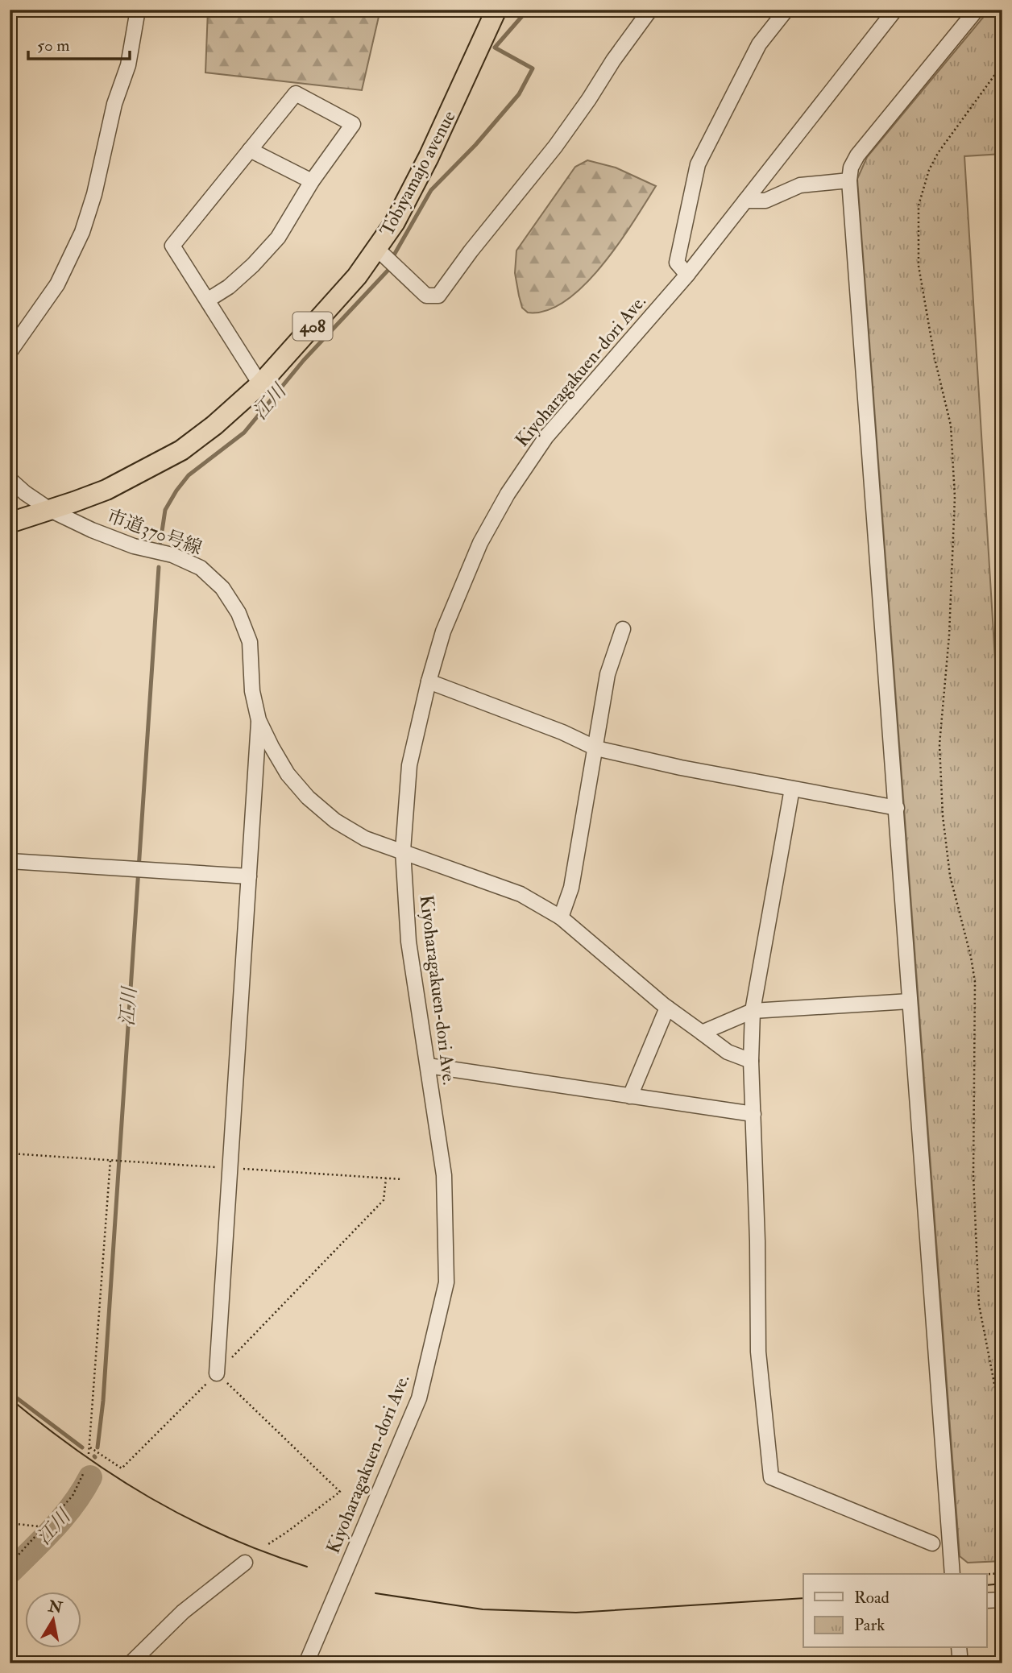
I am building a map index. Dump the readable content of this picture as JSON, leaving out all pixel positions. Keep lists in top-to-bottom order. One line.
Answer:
{"streets":{"highway":["Tobiyamajo avenue","408"],"street":["Kiyoharagakuen-dori Ave.","市道370号線"]},"crossings":[["Tobiyamajo avenue","市道370号線"],["Kiyoharagakuen-dori Ave.","市道370号線"]],"water":["江川"],"legend":["Road","Park"],"scale_bar":"50 m","north":"top"}
